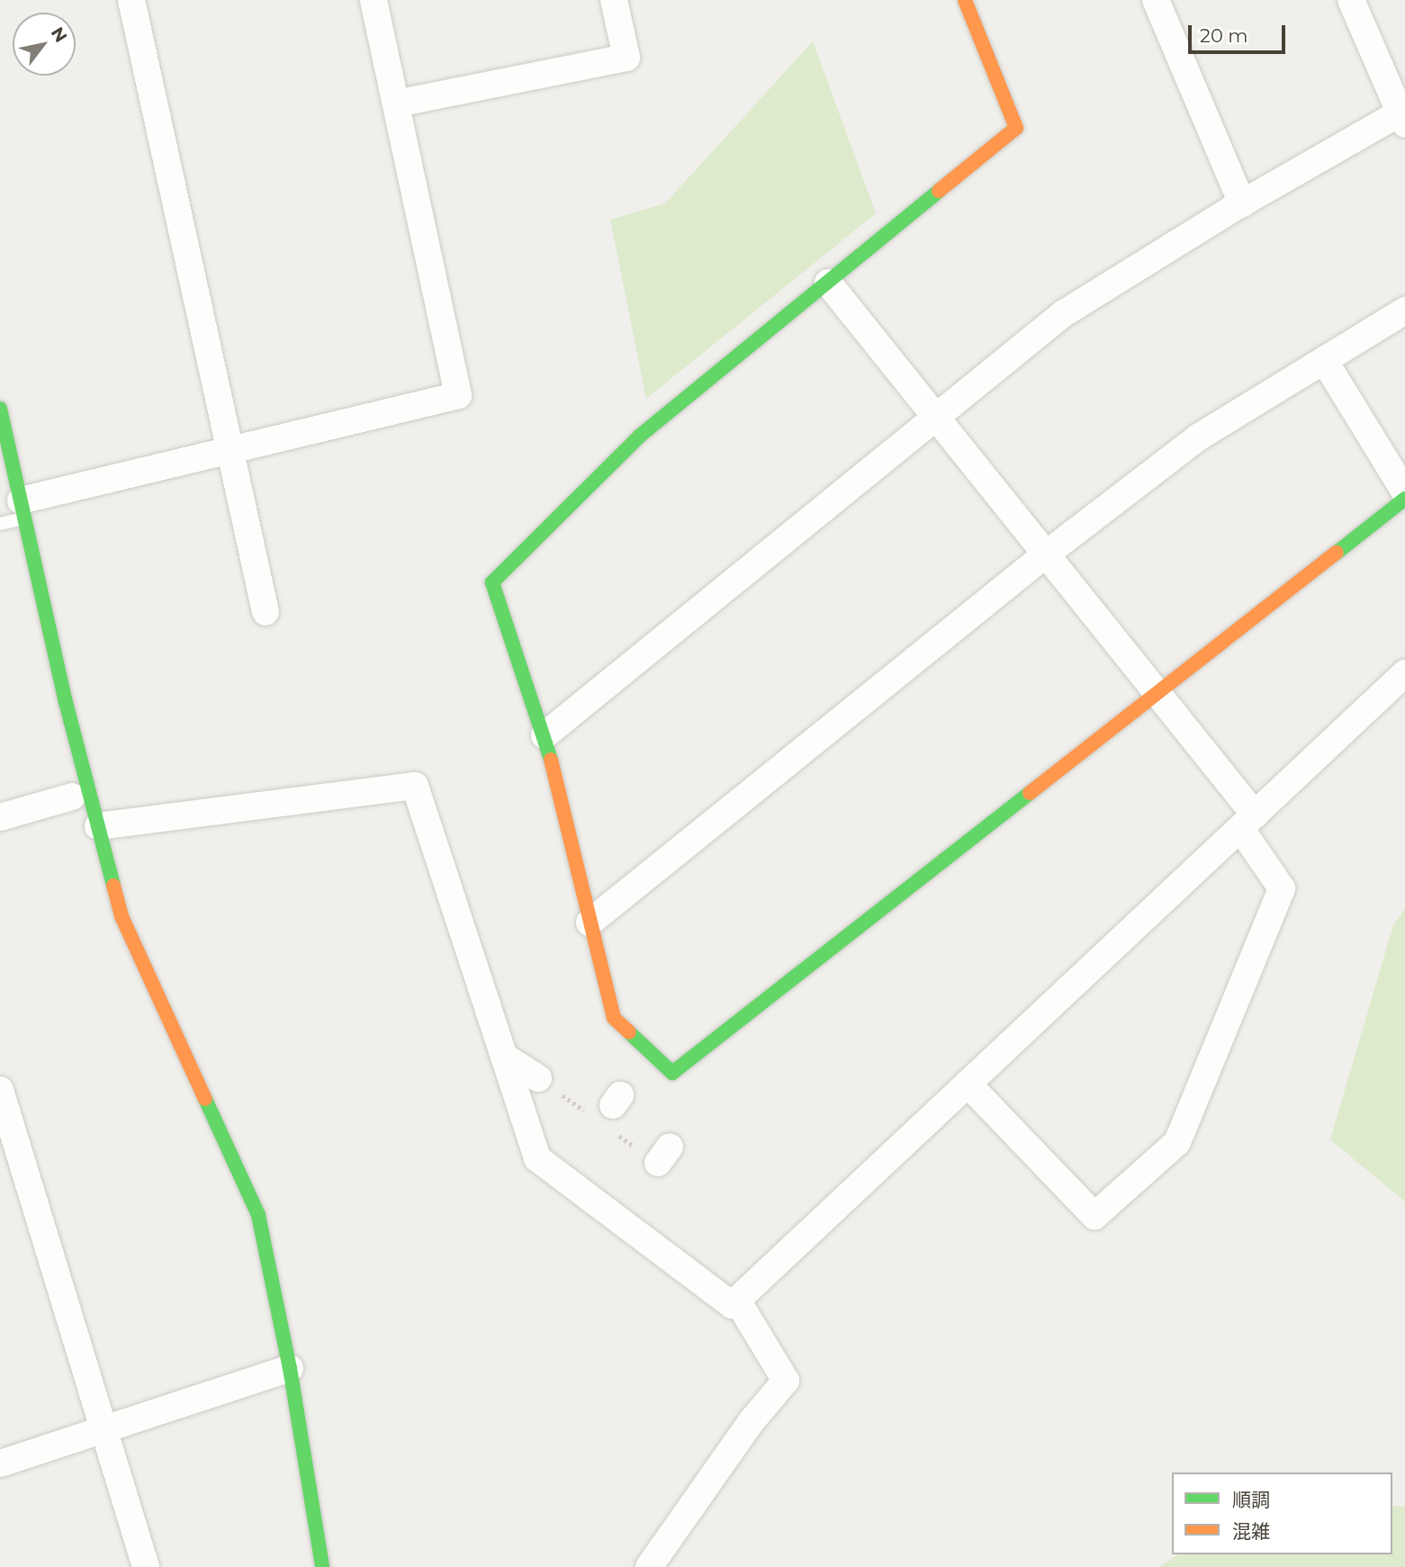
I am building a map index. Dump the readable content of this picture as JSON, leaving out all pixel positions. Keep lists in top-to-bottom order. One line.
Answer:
{"legend":["順調","混雑"],"scale_bar":"20 m","north":"top right"}
